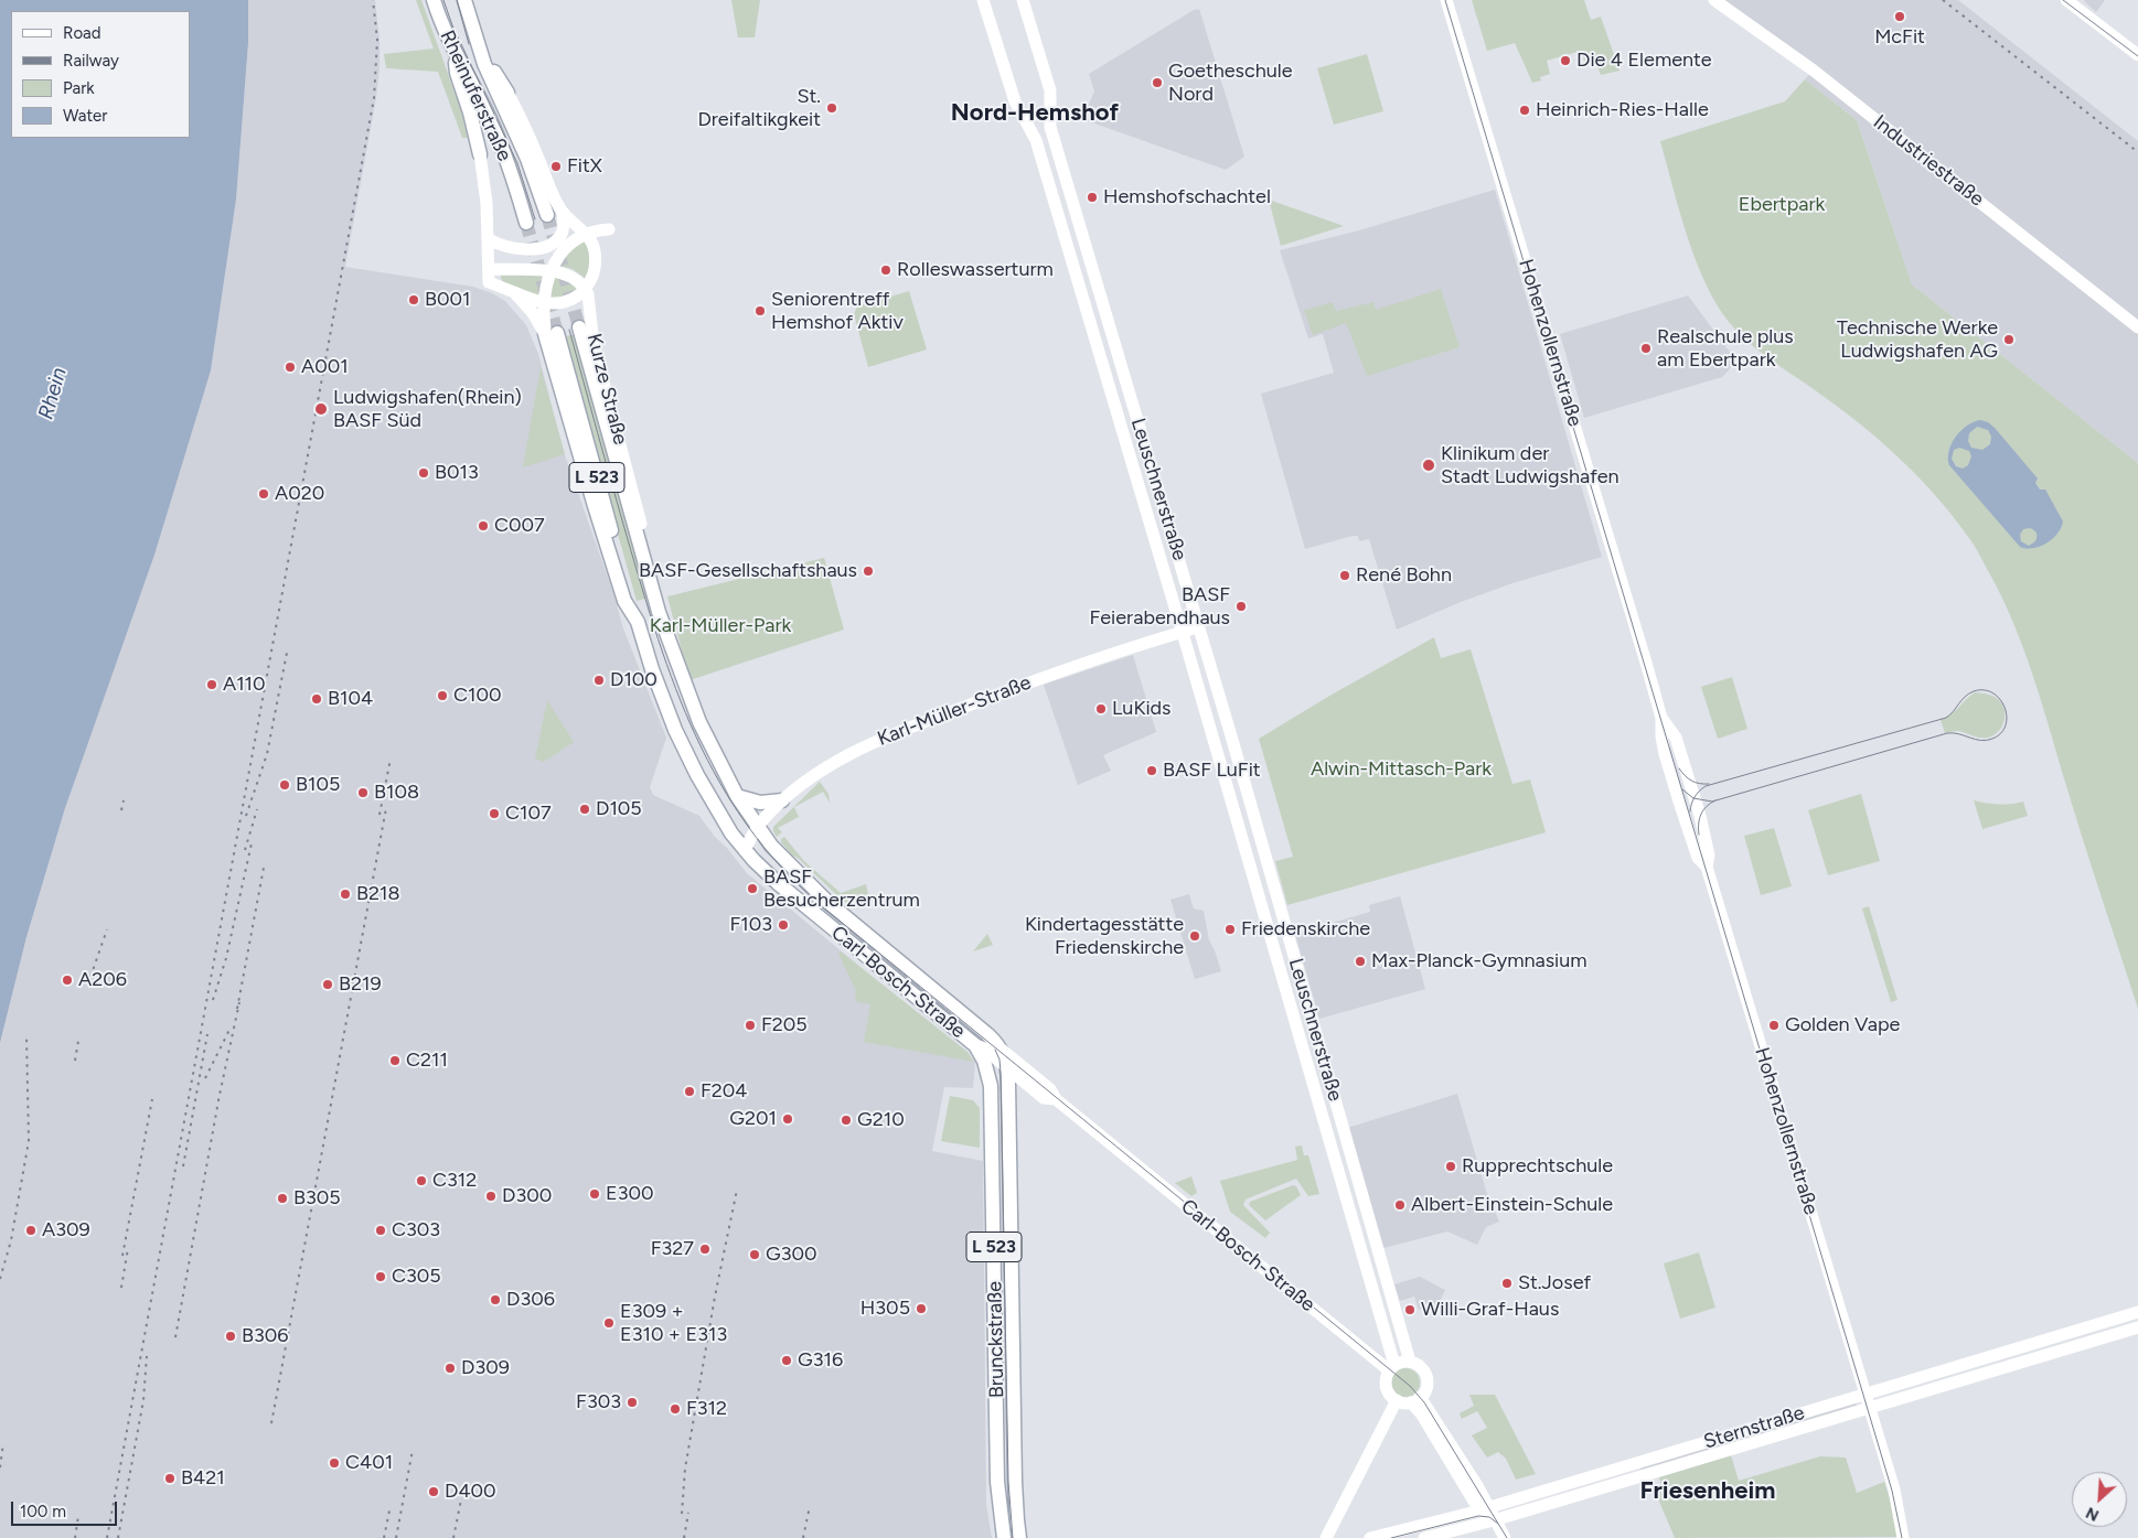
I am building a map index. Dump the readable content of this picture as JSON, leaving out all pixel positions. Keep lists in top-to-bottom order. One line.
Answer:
{"streets":{"main road":["Rheinuferstraße","L 523","Carl-Bosch-Straße","Brunckstraße"],"street":["Industriestraße","Hohenzollernstraße","Kurze Straße","Leuschnerstraße","Karl-Müller-Straße","Sternstraße"]},"crossings":[["Rheinuferstraße","L 523"],["Hohenzollernstraße","Sternstraße"],["Kurze Straße","L 523"],["Kurze Straße","Carl-Bosch-Straße"],["L 523","Carl-Bosch-Straße"],["Leuschnerstraße","Karl-Müller-Straße"],["Leuschnerstraße","Carl-Bosch-Straße"],["Karl-Müller-Straße","Carl-Bosch-Straße"],["Carl-Bosch-Straße","Brunckstraße"]],"districts":["Nord-Hemshof","Friesenheim"],"water":["Rhein"],"parks":["Ebertpark","Karl-Müller-Park","Alwin-Mittasch-Park"],"places":["McFit","Die 4 Elemente","Goetheschule Nord","St. Dreifaltikgkeit","Heinrich-Ries-Halle","FitX","Hemshofschachtel","Rolleswasserturm","B001","Seniorentreff Hemshof Aktiv","Technische Werke Ludwigshafen AG","Realschule plus am Ebertpark","A001","Ludwigshafen(Rhein) BASF Süd","Klinikum der Stadt Ludwigshafen","B013","A020","C007","BASF-Gesellschaftshaus","René Bohn","BASF Feierabendhaus","D100","A110","C100","B104","LuKids","BASF LuFit","B105","B108","D105","C107","BASF Besucherzentrum","B218","F103","Friedenskirche","Kindertagesstätte Friedenskirche","Max-Planck-Gymnasium","A206","B219","F205","Golden Vape","C211","F204","G201","G210","Rupprechtschule","C312","E300","D300","B305","Albert-Einstein-Schule","A309","C303","F327","G300","C305","St.Josef","D306","H305","Willi-Graf-Haus","E309 + E310 + E313","B306","G316","D309","F303","F312","C401","B421","D400"],"legend":["Road","Railway","Park","Water"],"scale_bar":"100 m","north":"bottom left"}
